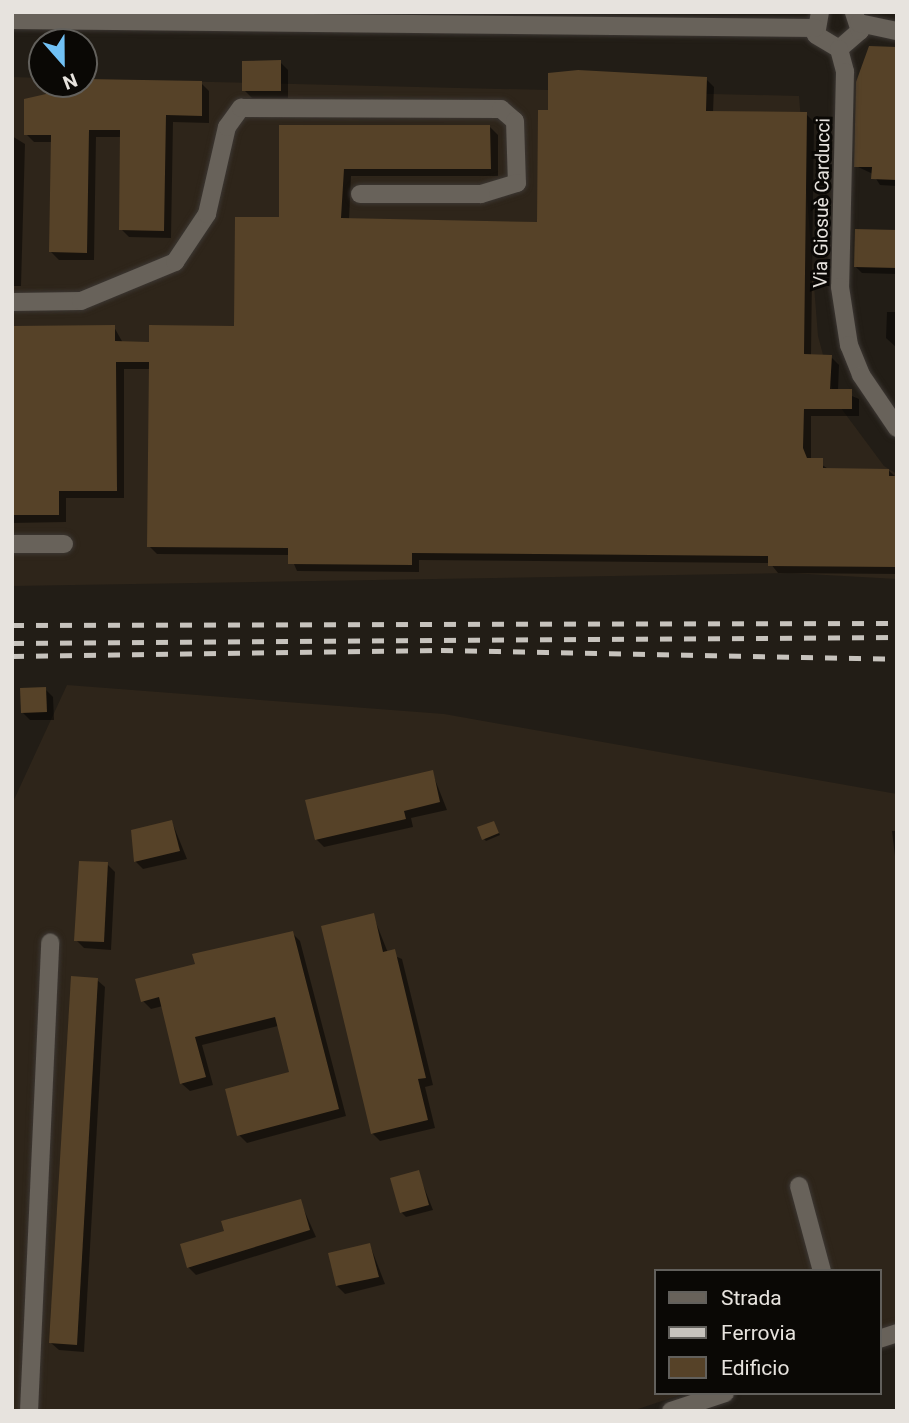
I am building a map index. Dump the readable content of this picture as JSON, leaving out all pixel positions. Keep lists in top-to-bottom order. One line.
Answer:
{"streets":{"street":["Via Giosuè Carducci"]},"legend":["Strada","Ferrovia","Edificio"],"north":"bottom"}
